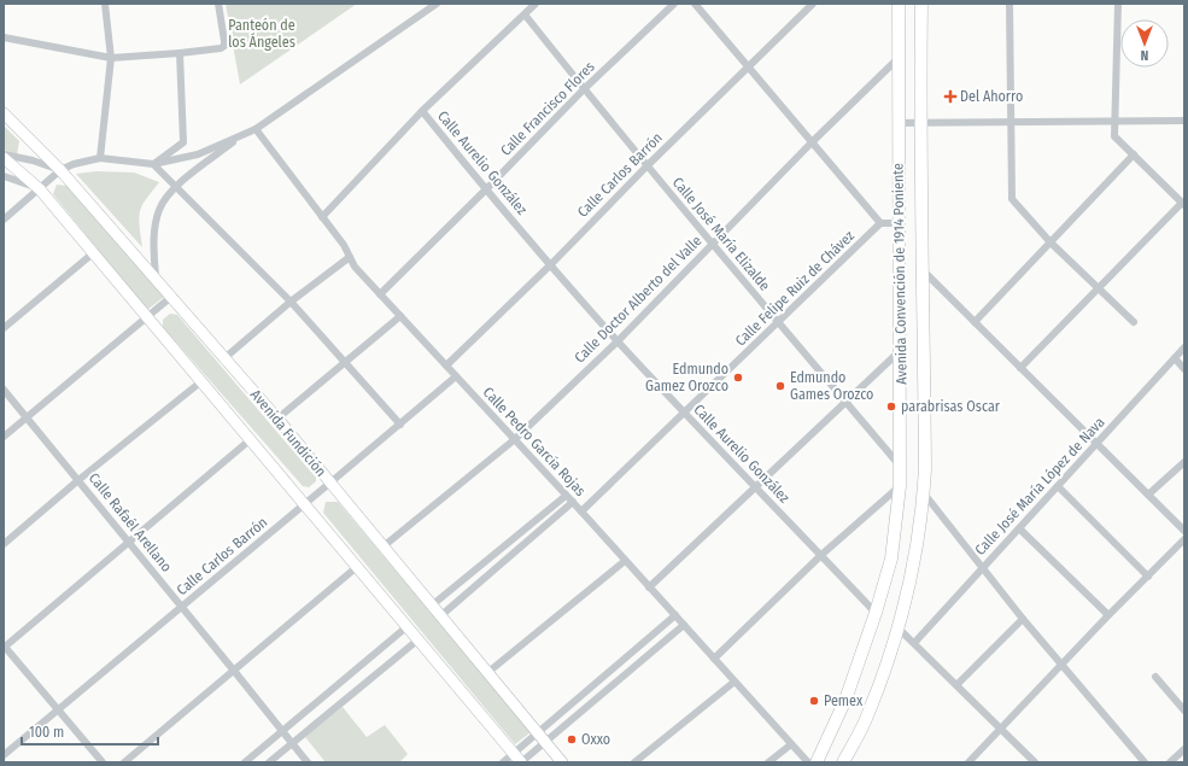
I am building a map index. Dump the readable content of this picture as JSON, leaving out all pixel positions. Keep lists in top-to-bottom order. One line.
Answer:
{"streets":{"main road":["Avenida Convención de 1914 Poniente"],"street":["Calle Francisco Flores","Calle Aurelio González","Calle Carlos Barrón","Calle José María Elizalde","Calle Felipe Ruiz de Chávez","Calle Doctor Alberto del Valle","Avenida Fundición","Calle Pedro García Rojas","Calle José María López de Nava","Calle Rafaél Arellano"]},"crossings":[["Calle Francisco Flores","Calle Aurelio González"],["Calle Francisco Flores","Calle José María Elizalde"],["Calle Francisco Flores","Calle Pedro García Rojas"],["Calle Aurelio González","Calle Carlos Barrón"],["Calle Aurelio González","Avenida Convención de 1914 Poniente"],["Calle Aurelio González","Calle Felipe Ruiz de Chávez"],["Calle Aurelio González","Calle Doctor Alberto del Valle"],["Calle Carlos Barrón","Calle José María Elizalde"],["Calle Carlos Barrón","Avenida Fundición"],["Calle Carlos Barrón","Calle Pedro García Rojas"],["Calle Carlos Barrón","Calle Rafaél Arellano"],["Calle José María Elizalde","Avenida Convención de 1914 Poniente"],["Calle José María Elizalde","Calle Felipe Ruiz de Chávez"],["Calle José María Elizalde","Calle Doctor Alberto del Valle"],["Avenida Convención de 1914 Poniente","Calle Doctor Alberto del Valle"],["Calle Felipe Ruiz de Chávez","Calle Pedro García Rojas"],["Calle Doctor Alberto del Valle","Avenida Fundición"],["Calle Doctor Alberto del Valle","Calle Pedro García Rojas"]],"parks":["Panteón de los Ángeles"],"places":{"health":["Del Ahorro"],"other":["Edmundo Gamez Orozco","Edmundo Games Orozco","parabrisas Oscar","Pemex","Oxxo"]},"scale_bar":"100 m","north":"bottom"}
